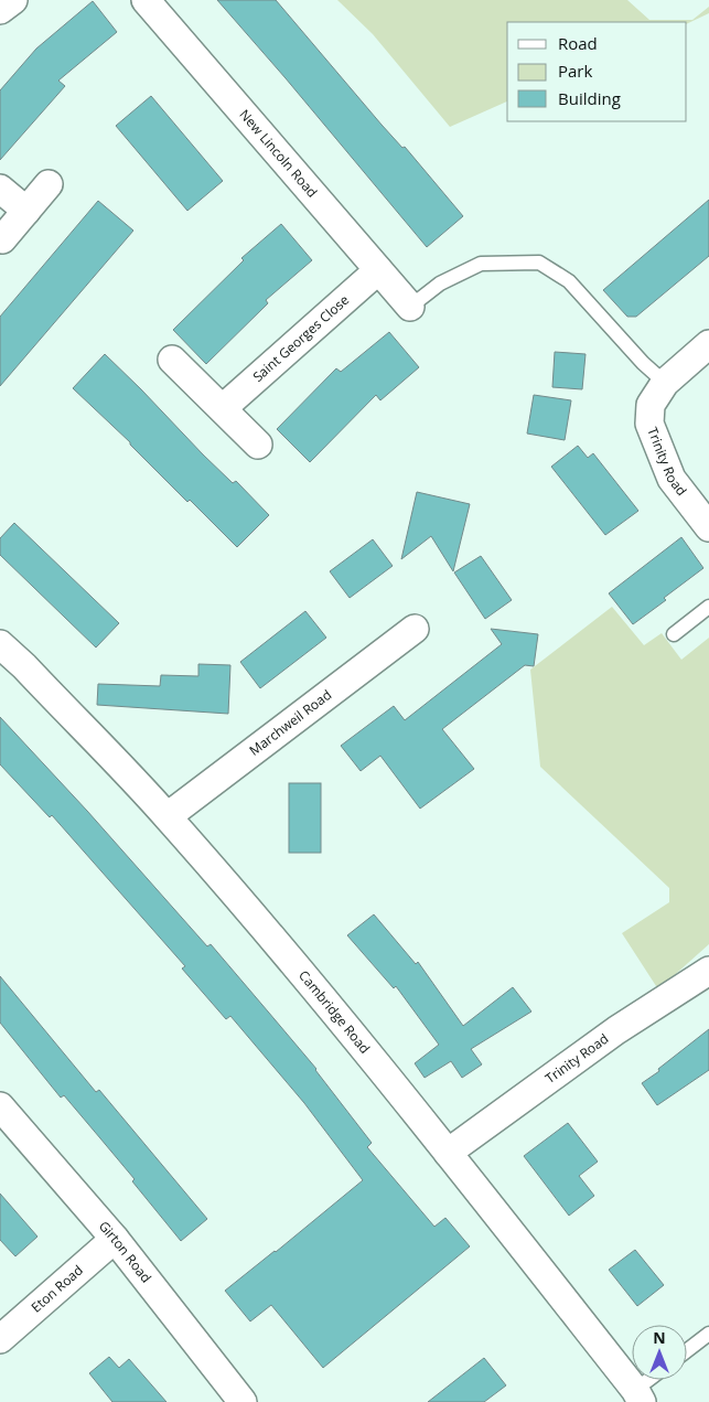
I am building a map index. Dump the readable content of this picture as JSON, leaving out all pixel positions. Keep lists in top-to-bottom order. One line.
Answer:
{"streets":{"street":["New Lincoln Road","Saint Georges Close","Trinity Road","Marchweil Road","Cambridge Road","Girton Road","Eton Road"]},"crossings":[["New Lincoln Road","Saint Georges Close"],["Trinity Road","Cambridge Road"],["Marchweil Road","Cambridge Road"],["Girton Road","Eton Road"]],"legend":["Road","Park","Building"],"north":"top"}
